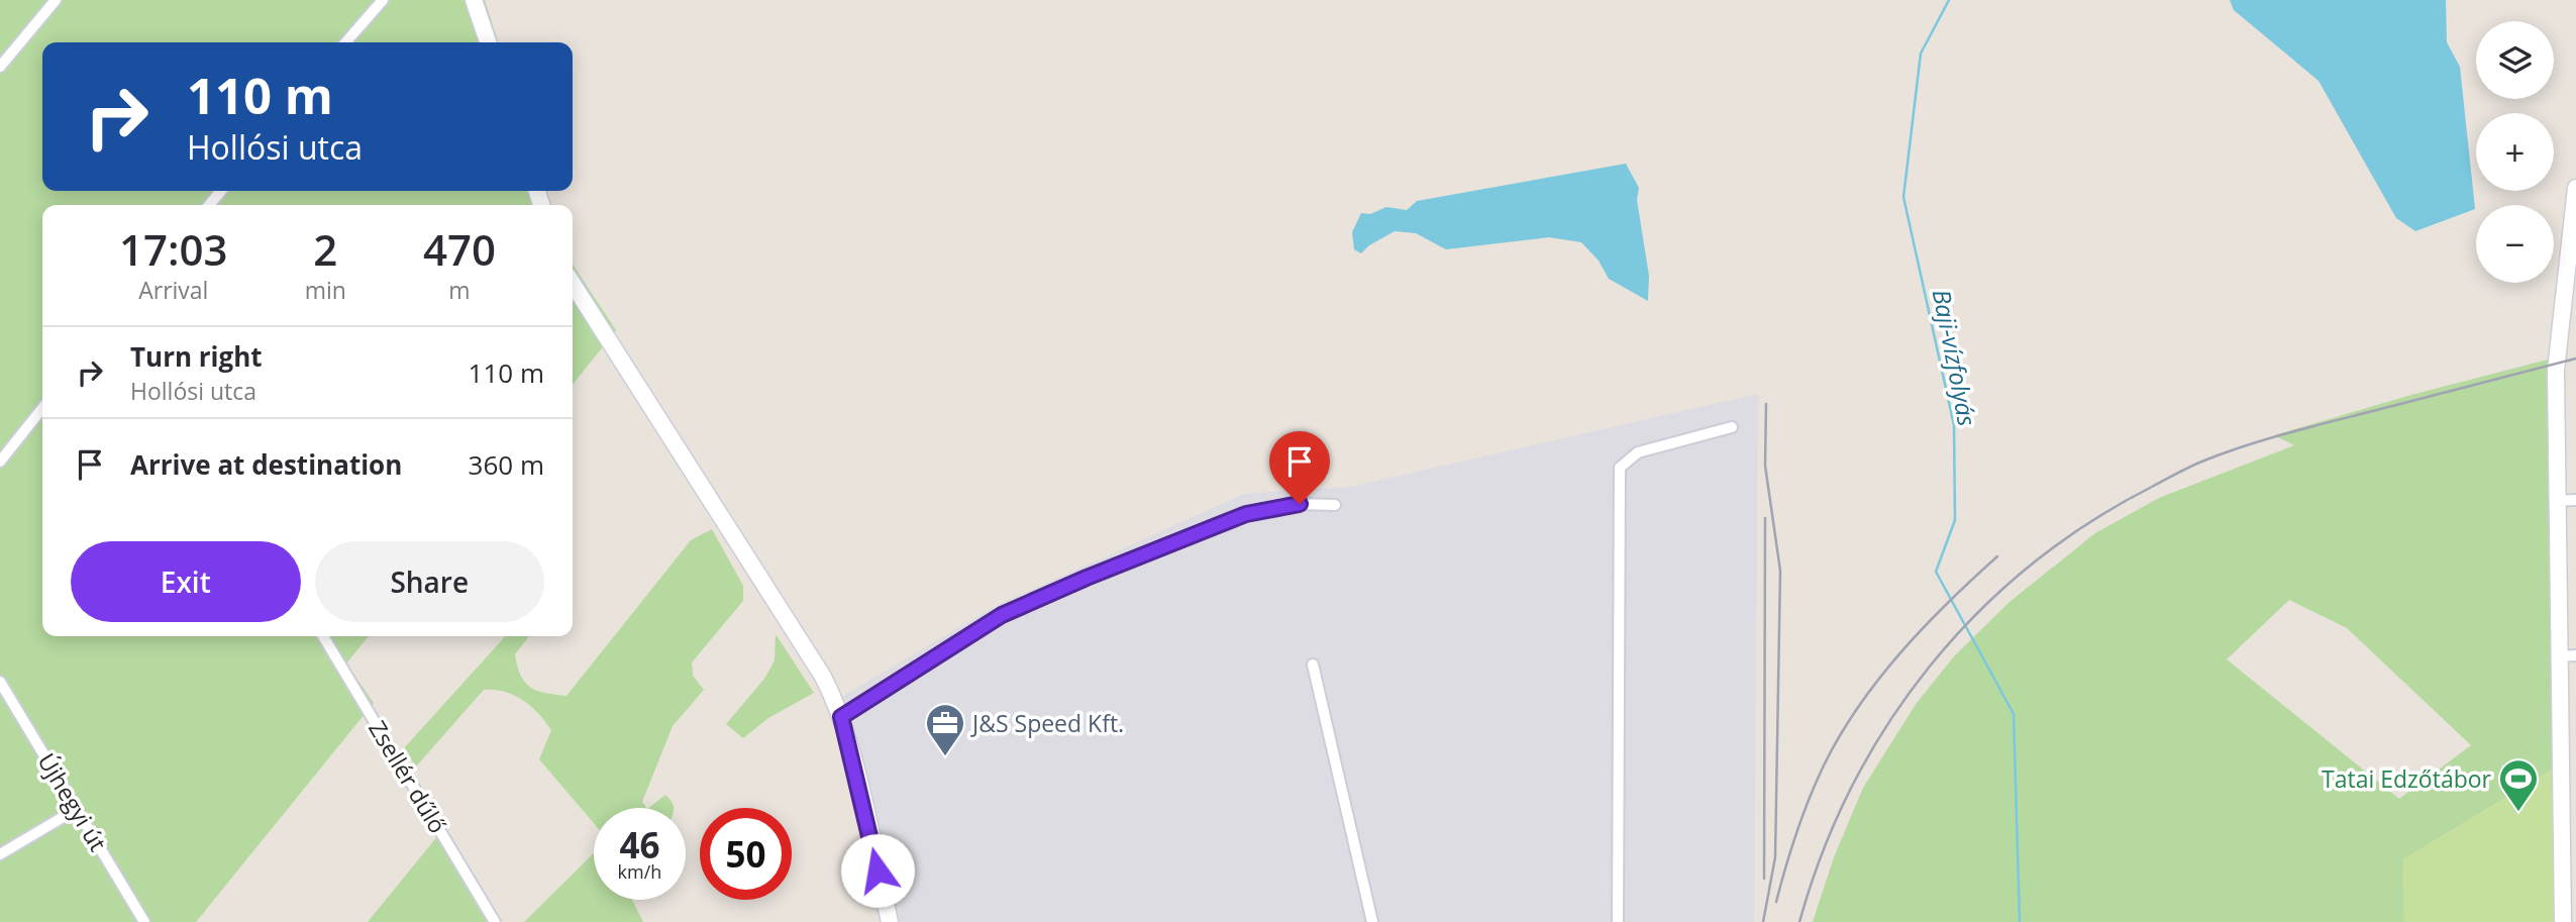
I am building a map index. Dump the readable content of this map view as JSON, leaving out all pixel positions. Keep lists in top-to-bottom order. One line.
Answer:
{"streets":{"street":["Zsellér dűlő","Újhegyi út"]},"water":["Baji-vízfolyás"],"places":{"office":["J&S Speed Kft."],"sports":["Tatai Edzőtábor"]},"page":{"map_buttons":["+","−"],"turn":["110 m","Hollósi utca"],"eta":["17:03","Arrival","2","min","470","m"],"list":[{"name":"Turn right","note":"Hollósi utca","value":"110 m"},{"name":"Arrive at destination","value":"360 m"}],"buttons":["Exit","Share"],"speed":"46 km/h","limit":"50"}}
